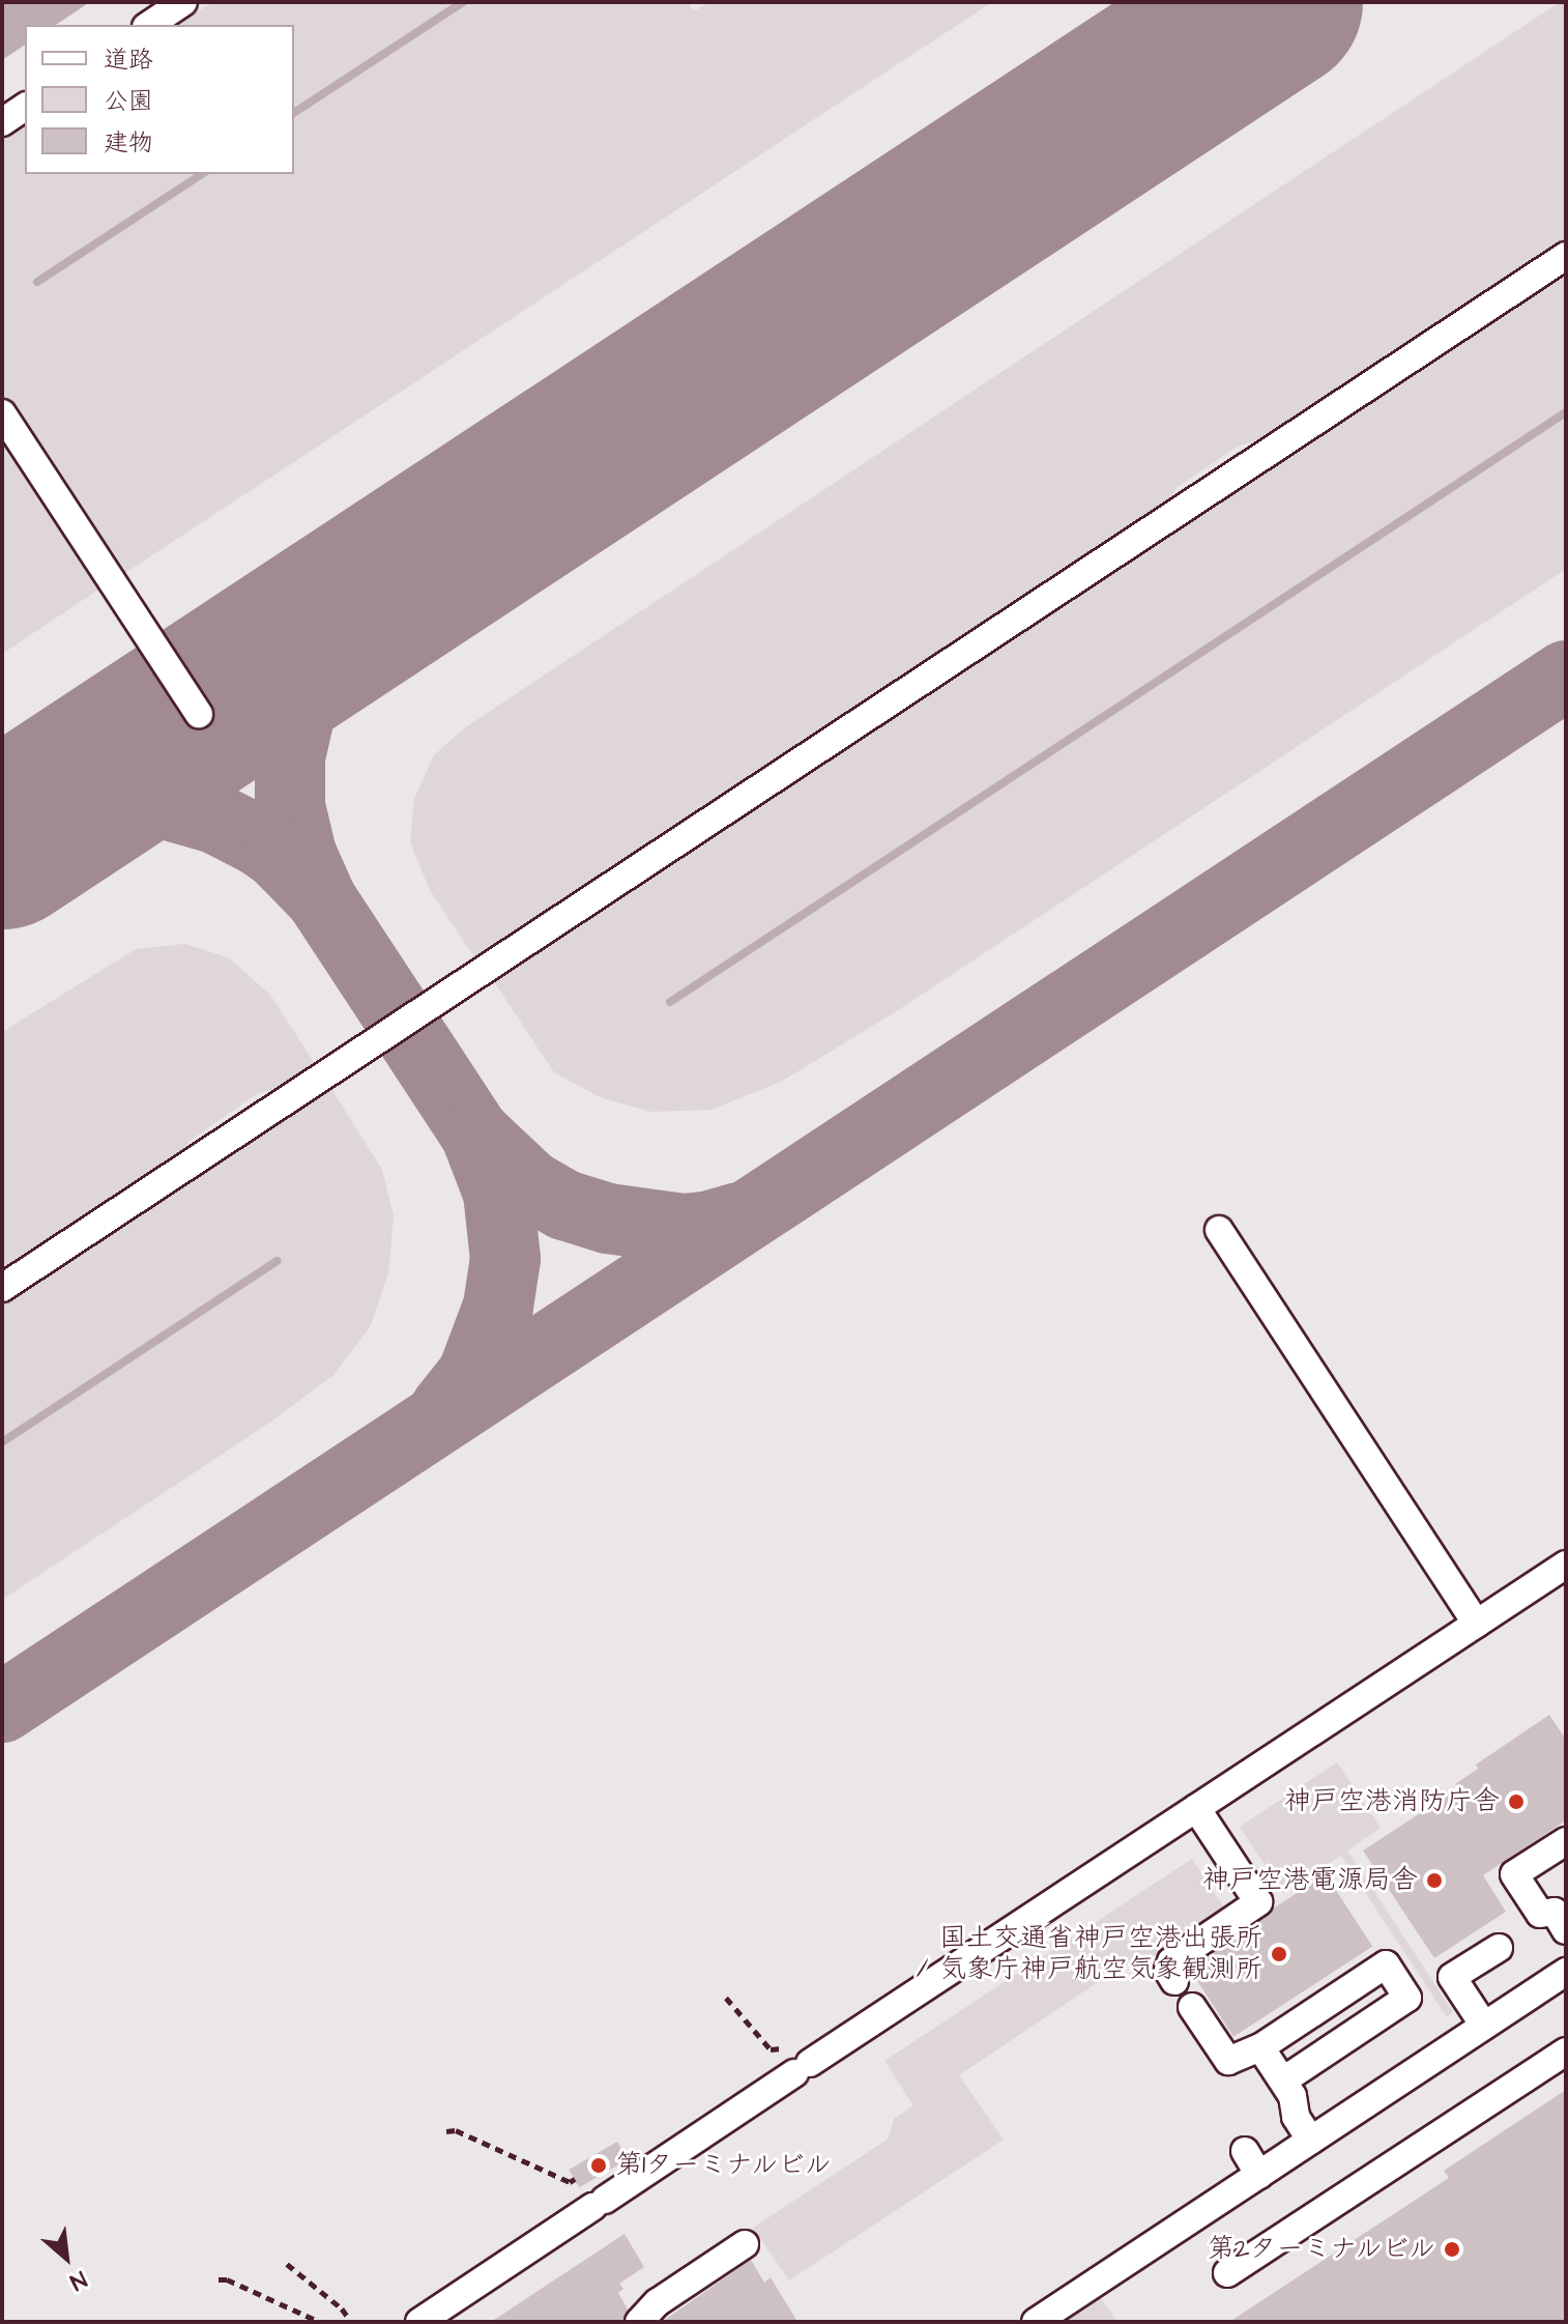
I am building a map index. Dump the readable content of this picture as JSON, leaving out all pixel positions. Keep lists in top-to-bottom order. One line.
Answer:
{"places":["神戸空港消防庁舎","神戸空港電源局舎","国土交通省神戸空港出張所 / 気象庁神戸航空気象観測所","第1ターミナルビル","第2ターミナルビル"],"legend":["道路","公園","建物"],"north":"bottom right"}
